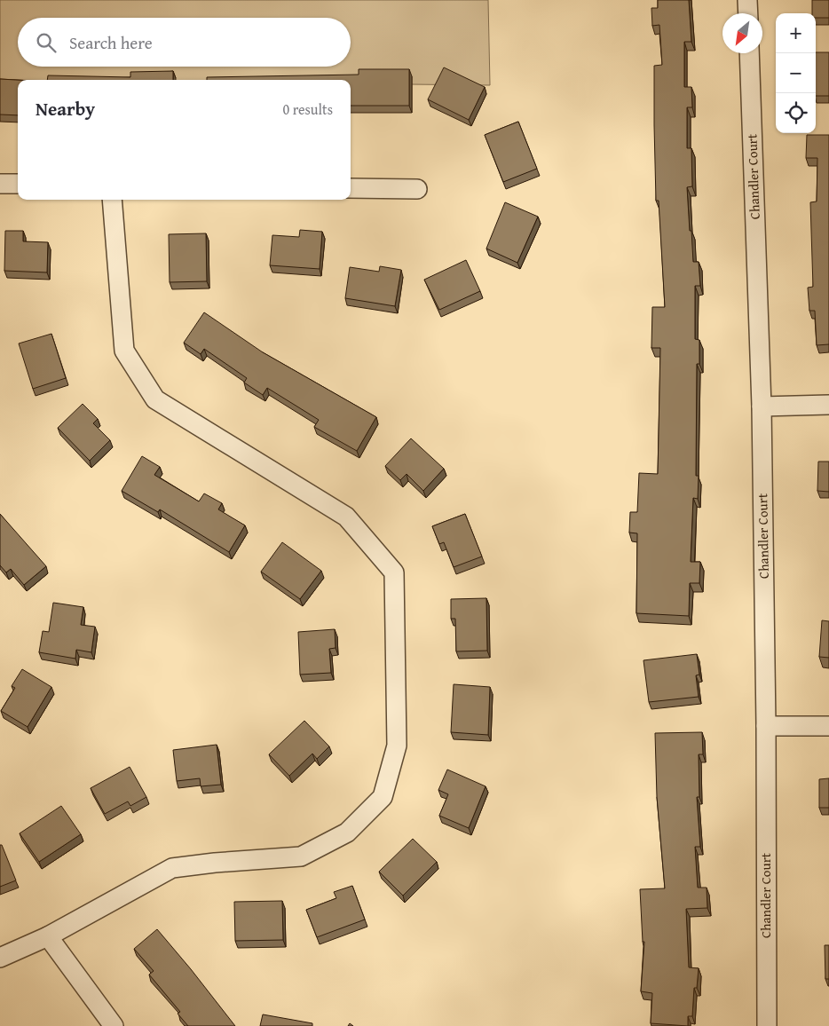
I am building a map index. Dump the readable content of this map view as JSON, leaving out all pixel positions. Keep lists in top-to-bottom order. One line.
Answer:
{"streets":{"street":["Chandler Court"]},"north":"bottom left","page":{"map_buttons":["+","−"],"search":"Search here","heading":["Nearby","0 results"]}}
